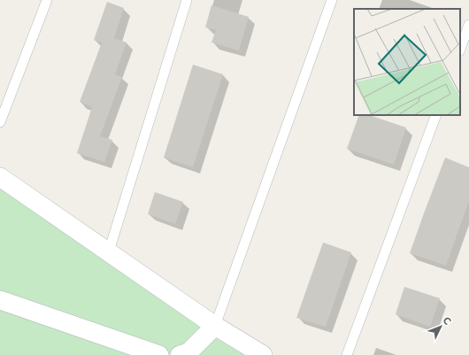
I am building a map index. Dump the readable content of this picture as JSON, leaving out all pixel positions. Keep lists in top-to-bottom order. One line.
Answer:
{"north":"top right"}
